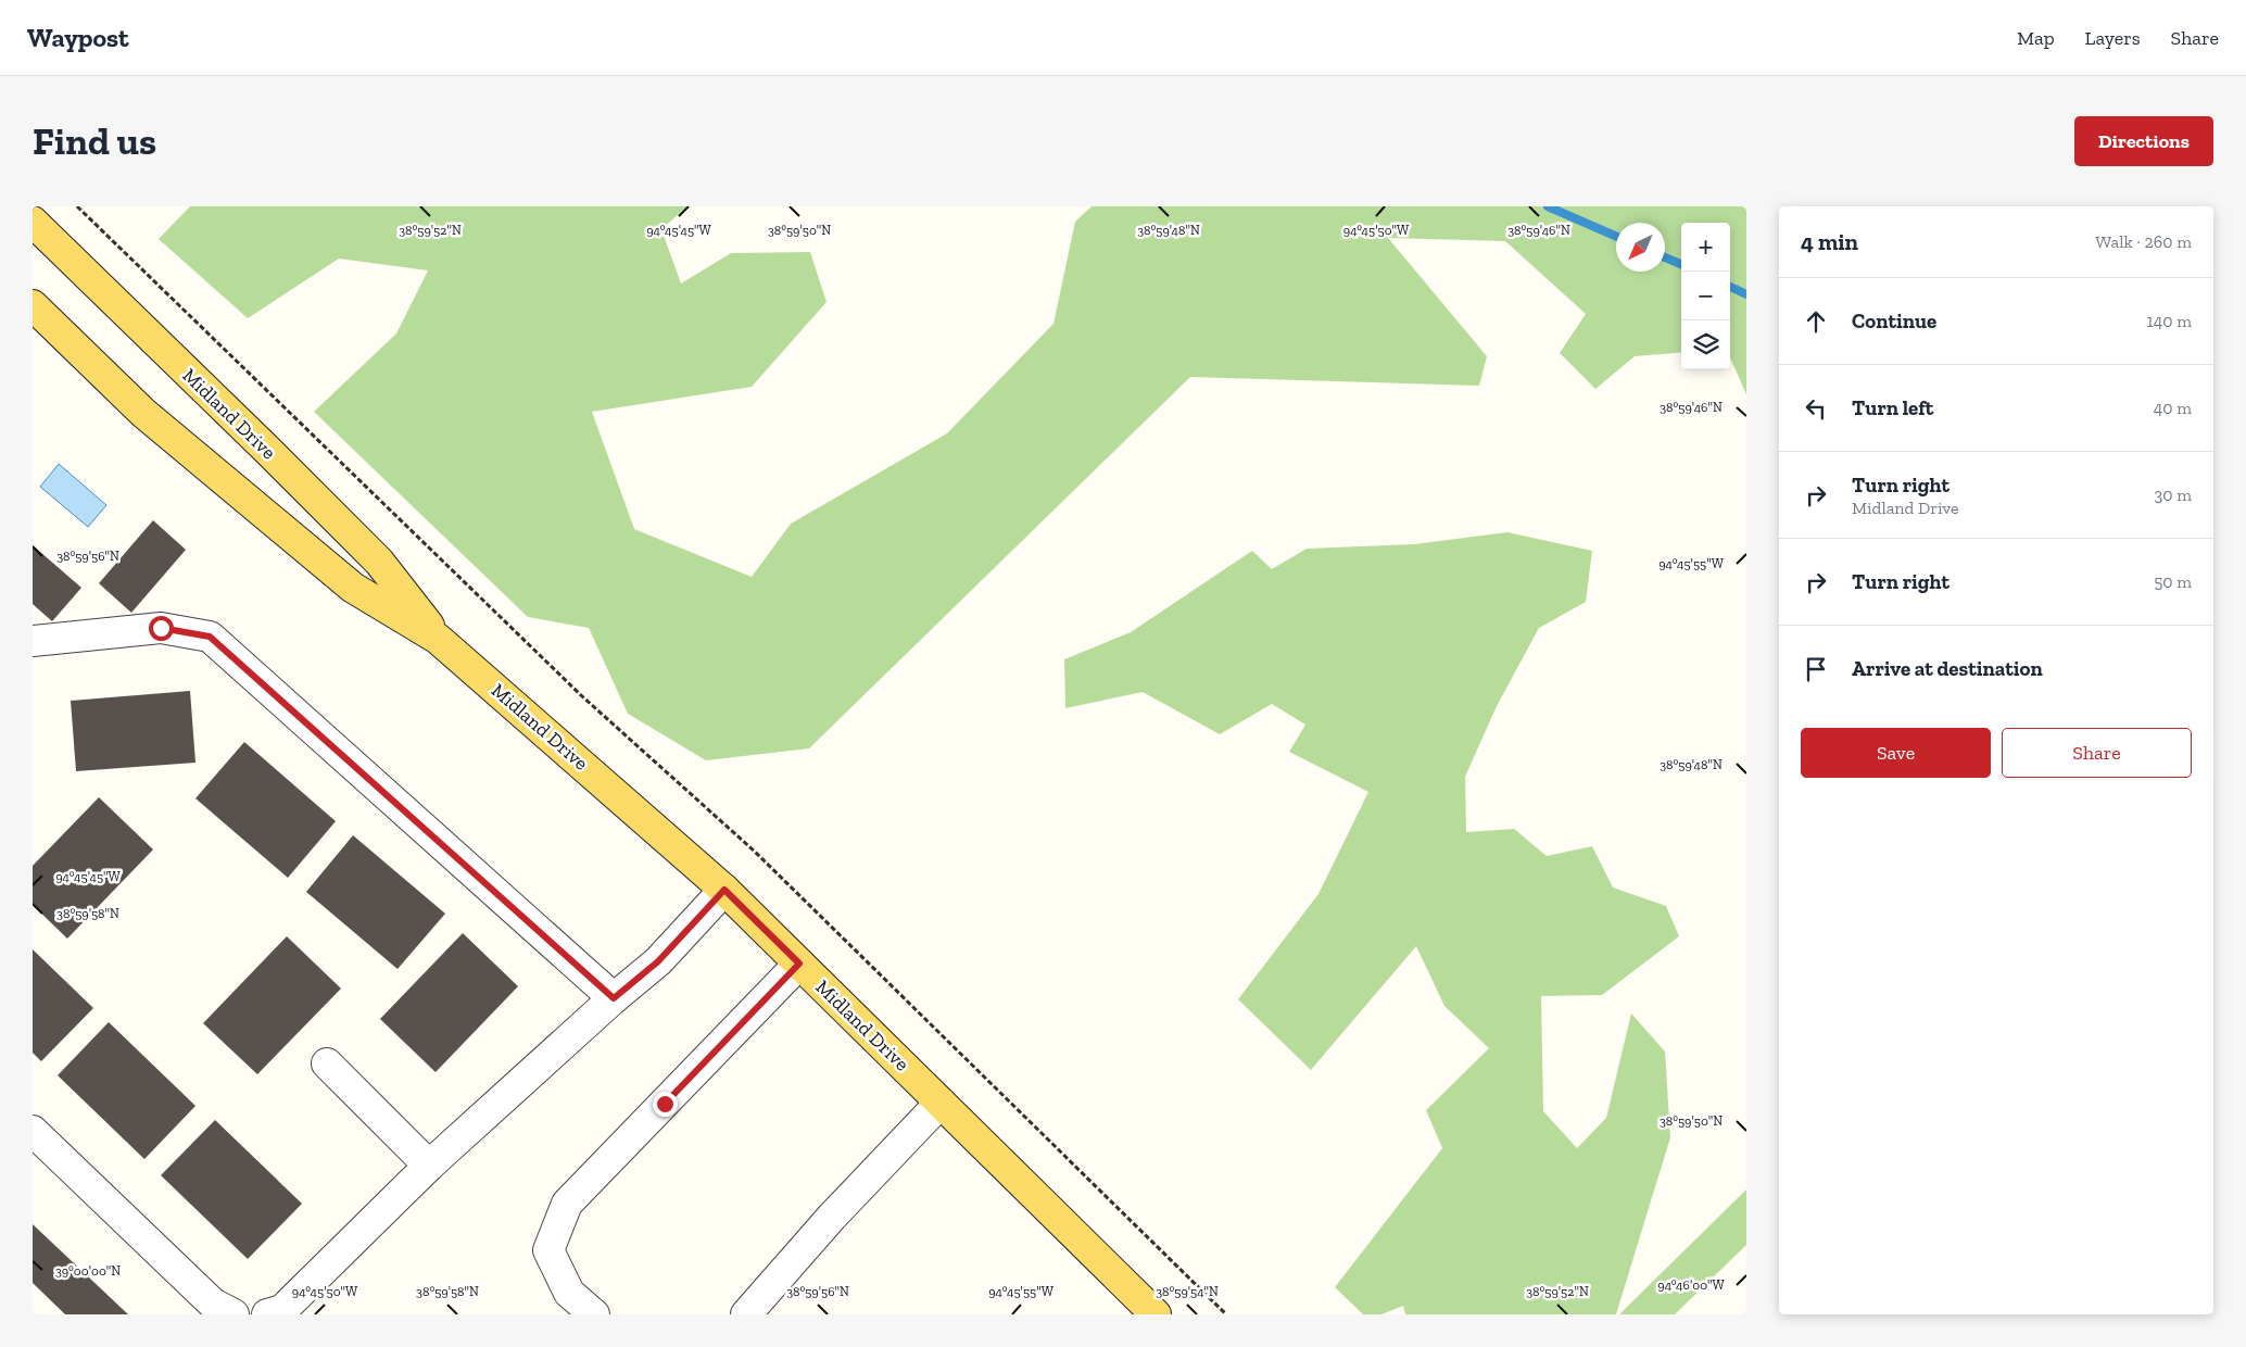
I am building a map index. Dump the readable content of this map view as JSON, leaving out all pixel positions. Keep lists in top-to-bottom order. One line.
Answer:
{"streets":{"main road":["Midland Drive"]},"north":"bottom left","page":{"header":"Waypost","nav":["Map","Layers","Share"],"buttons":["Directions",["Save","Share"]],"title":"Find us","heading":["4 min","Walk · 260 m"],"map_buttons":["+","−"],"list":[["Continue","140 m"],["Turn left","40 m"],["Turn right","Midland Drive","30 m"],["Turn right","50 m"],"Arrive at destination"]},"coordinates":["38°59'52\"N","38°59'50\"N","38°59'48\"N","38°59'46\"N","94°45'50\"W","94°45'45\"W","38°59'56\"N","94°45'55\"W","38°59'58\"N","39°00'00\"N","94°46'00\"W","38°59'54\"N"]}
